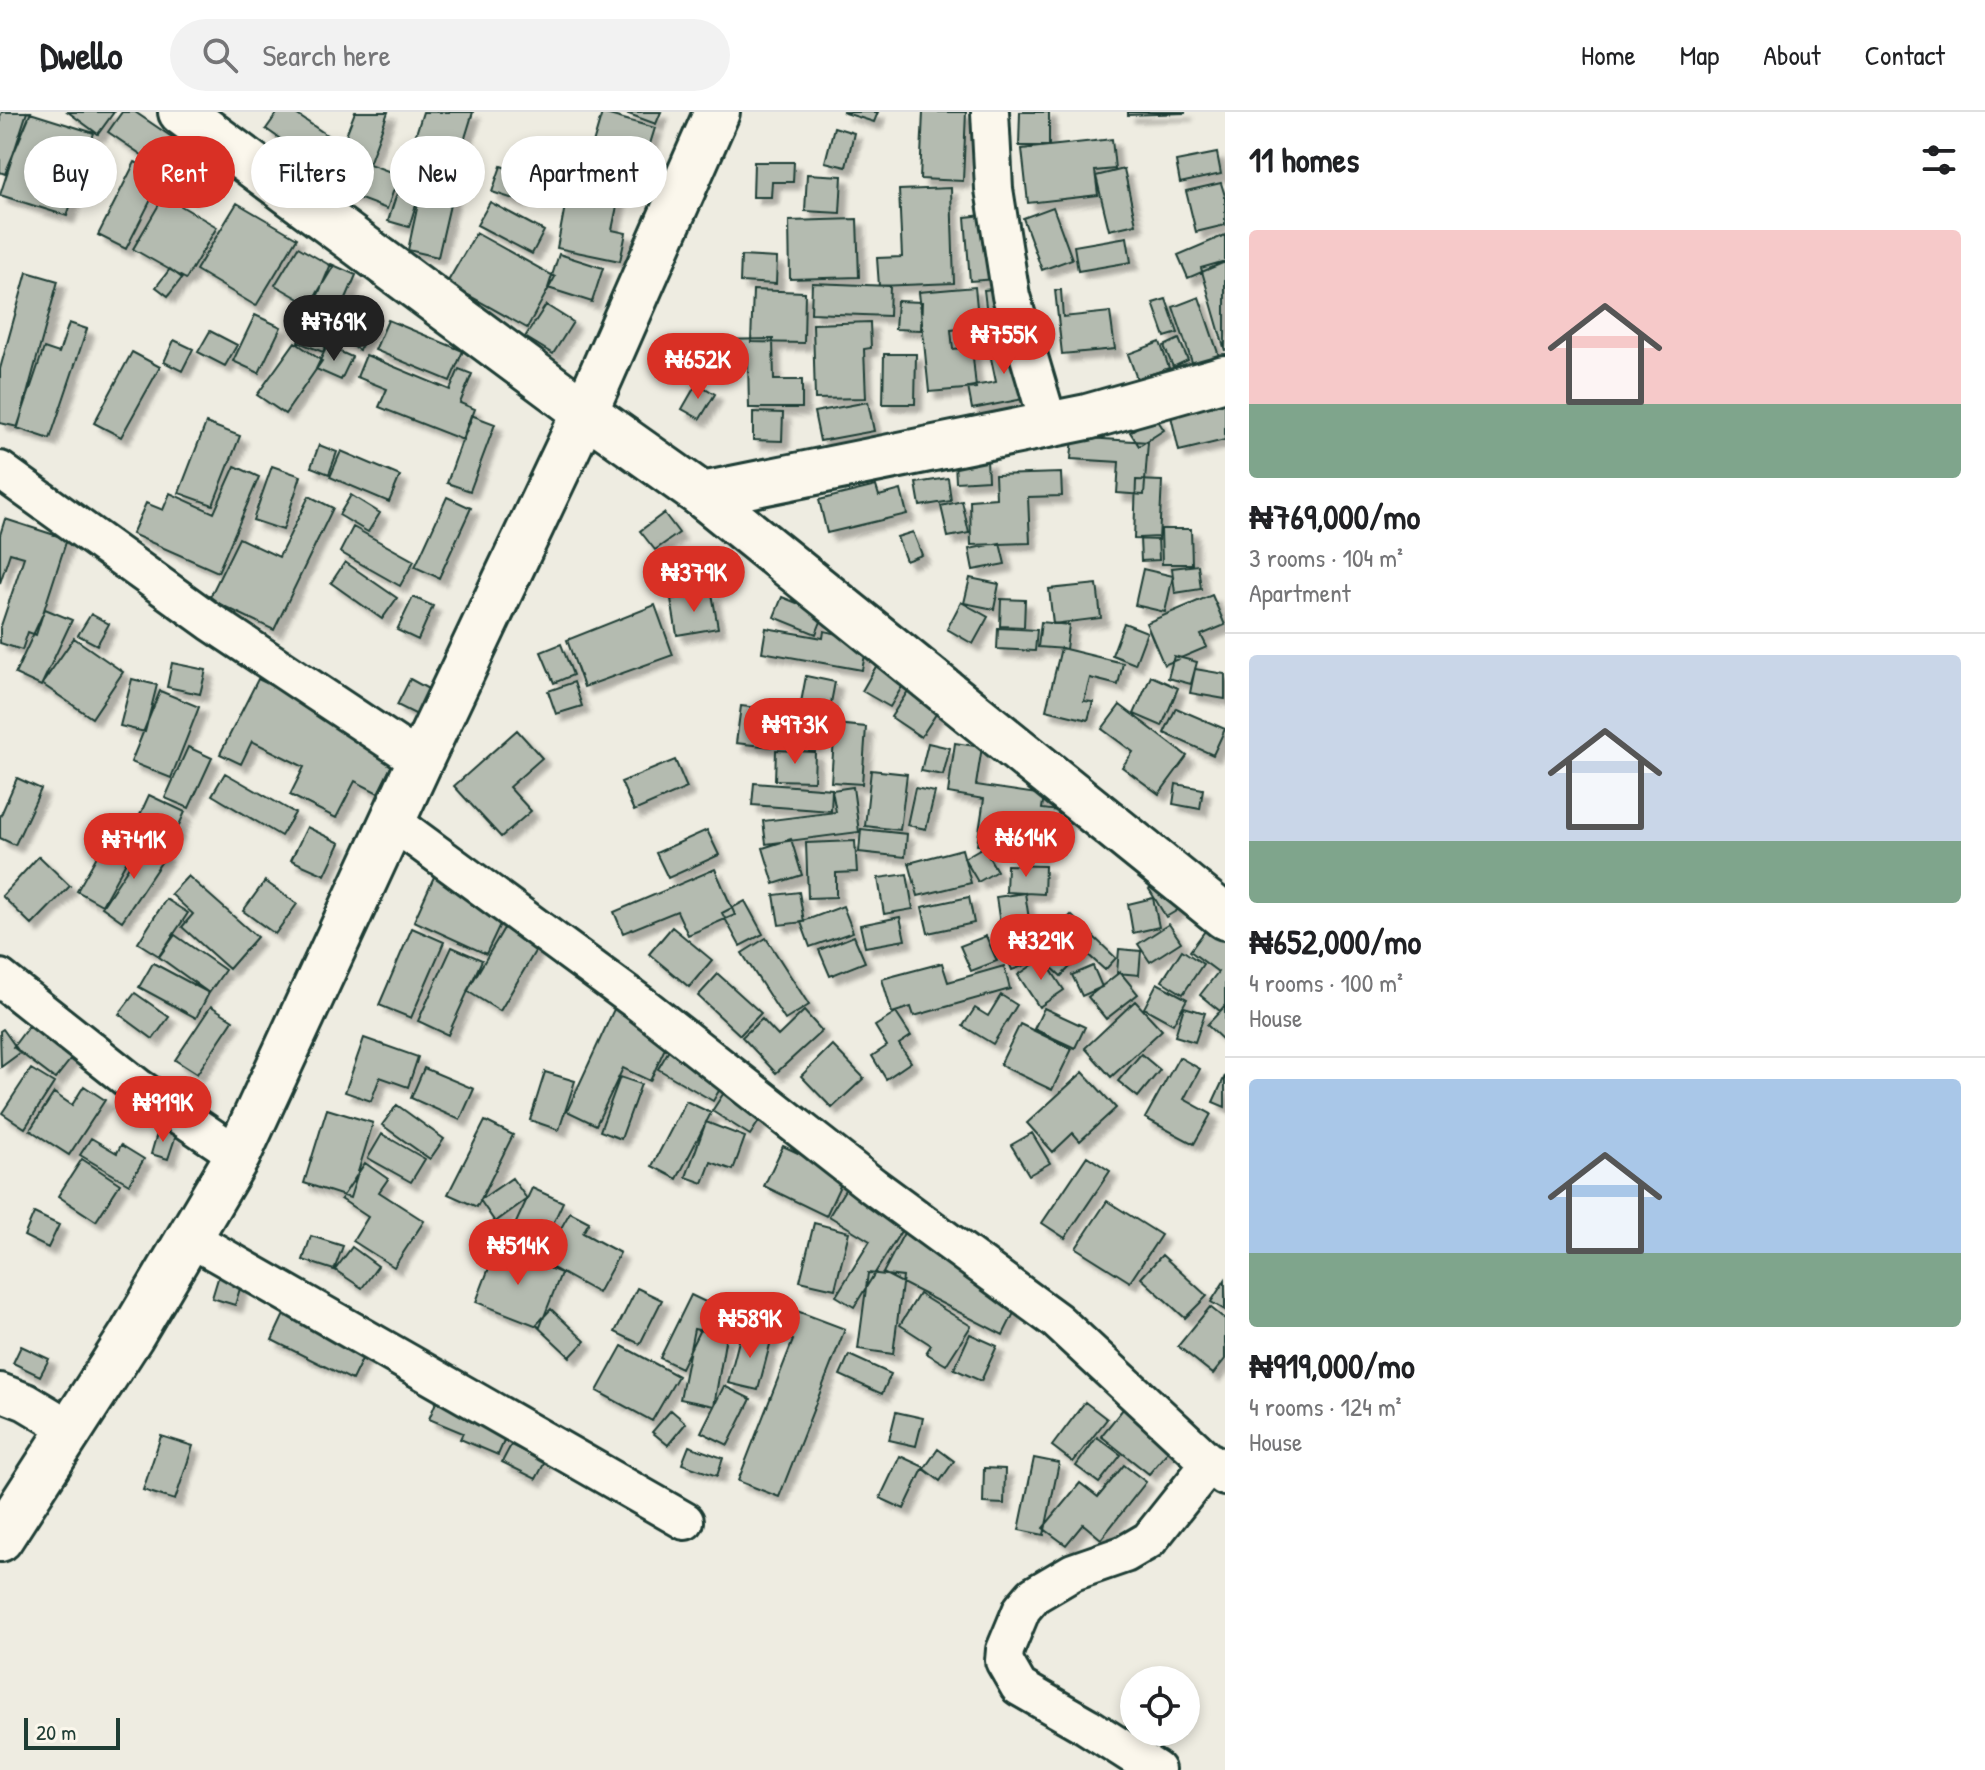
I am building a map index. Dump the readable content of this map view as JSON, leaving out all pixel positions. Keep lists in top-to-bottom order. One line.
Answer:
{"scale_bar":"20 m","page":{"header":"Dwello","search":"Search here","nav":["Home","Map","About","Contact"],"heading":"11 homes","chip":["Buy","Rent","Filters","New","Apartment"],"list":[{"name":"₦769,000/mo","note":"3 rooms · 104 m² · Apartment"},{"name":"₦652,000/mo","note":"4 rooms · 100 m² · House"},{"name":"₦919,000/mo","note":"4 rooms · 124 m² · House"}],"price":["₦769K","₦755K","₦652K","₦379K","₦973K","₦614K","₦741K","₦329K","₦919K","₦514K","₦589K"],"scale":"20 m"}}
